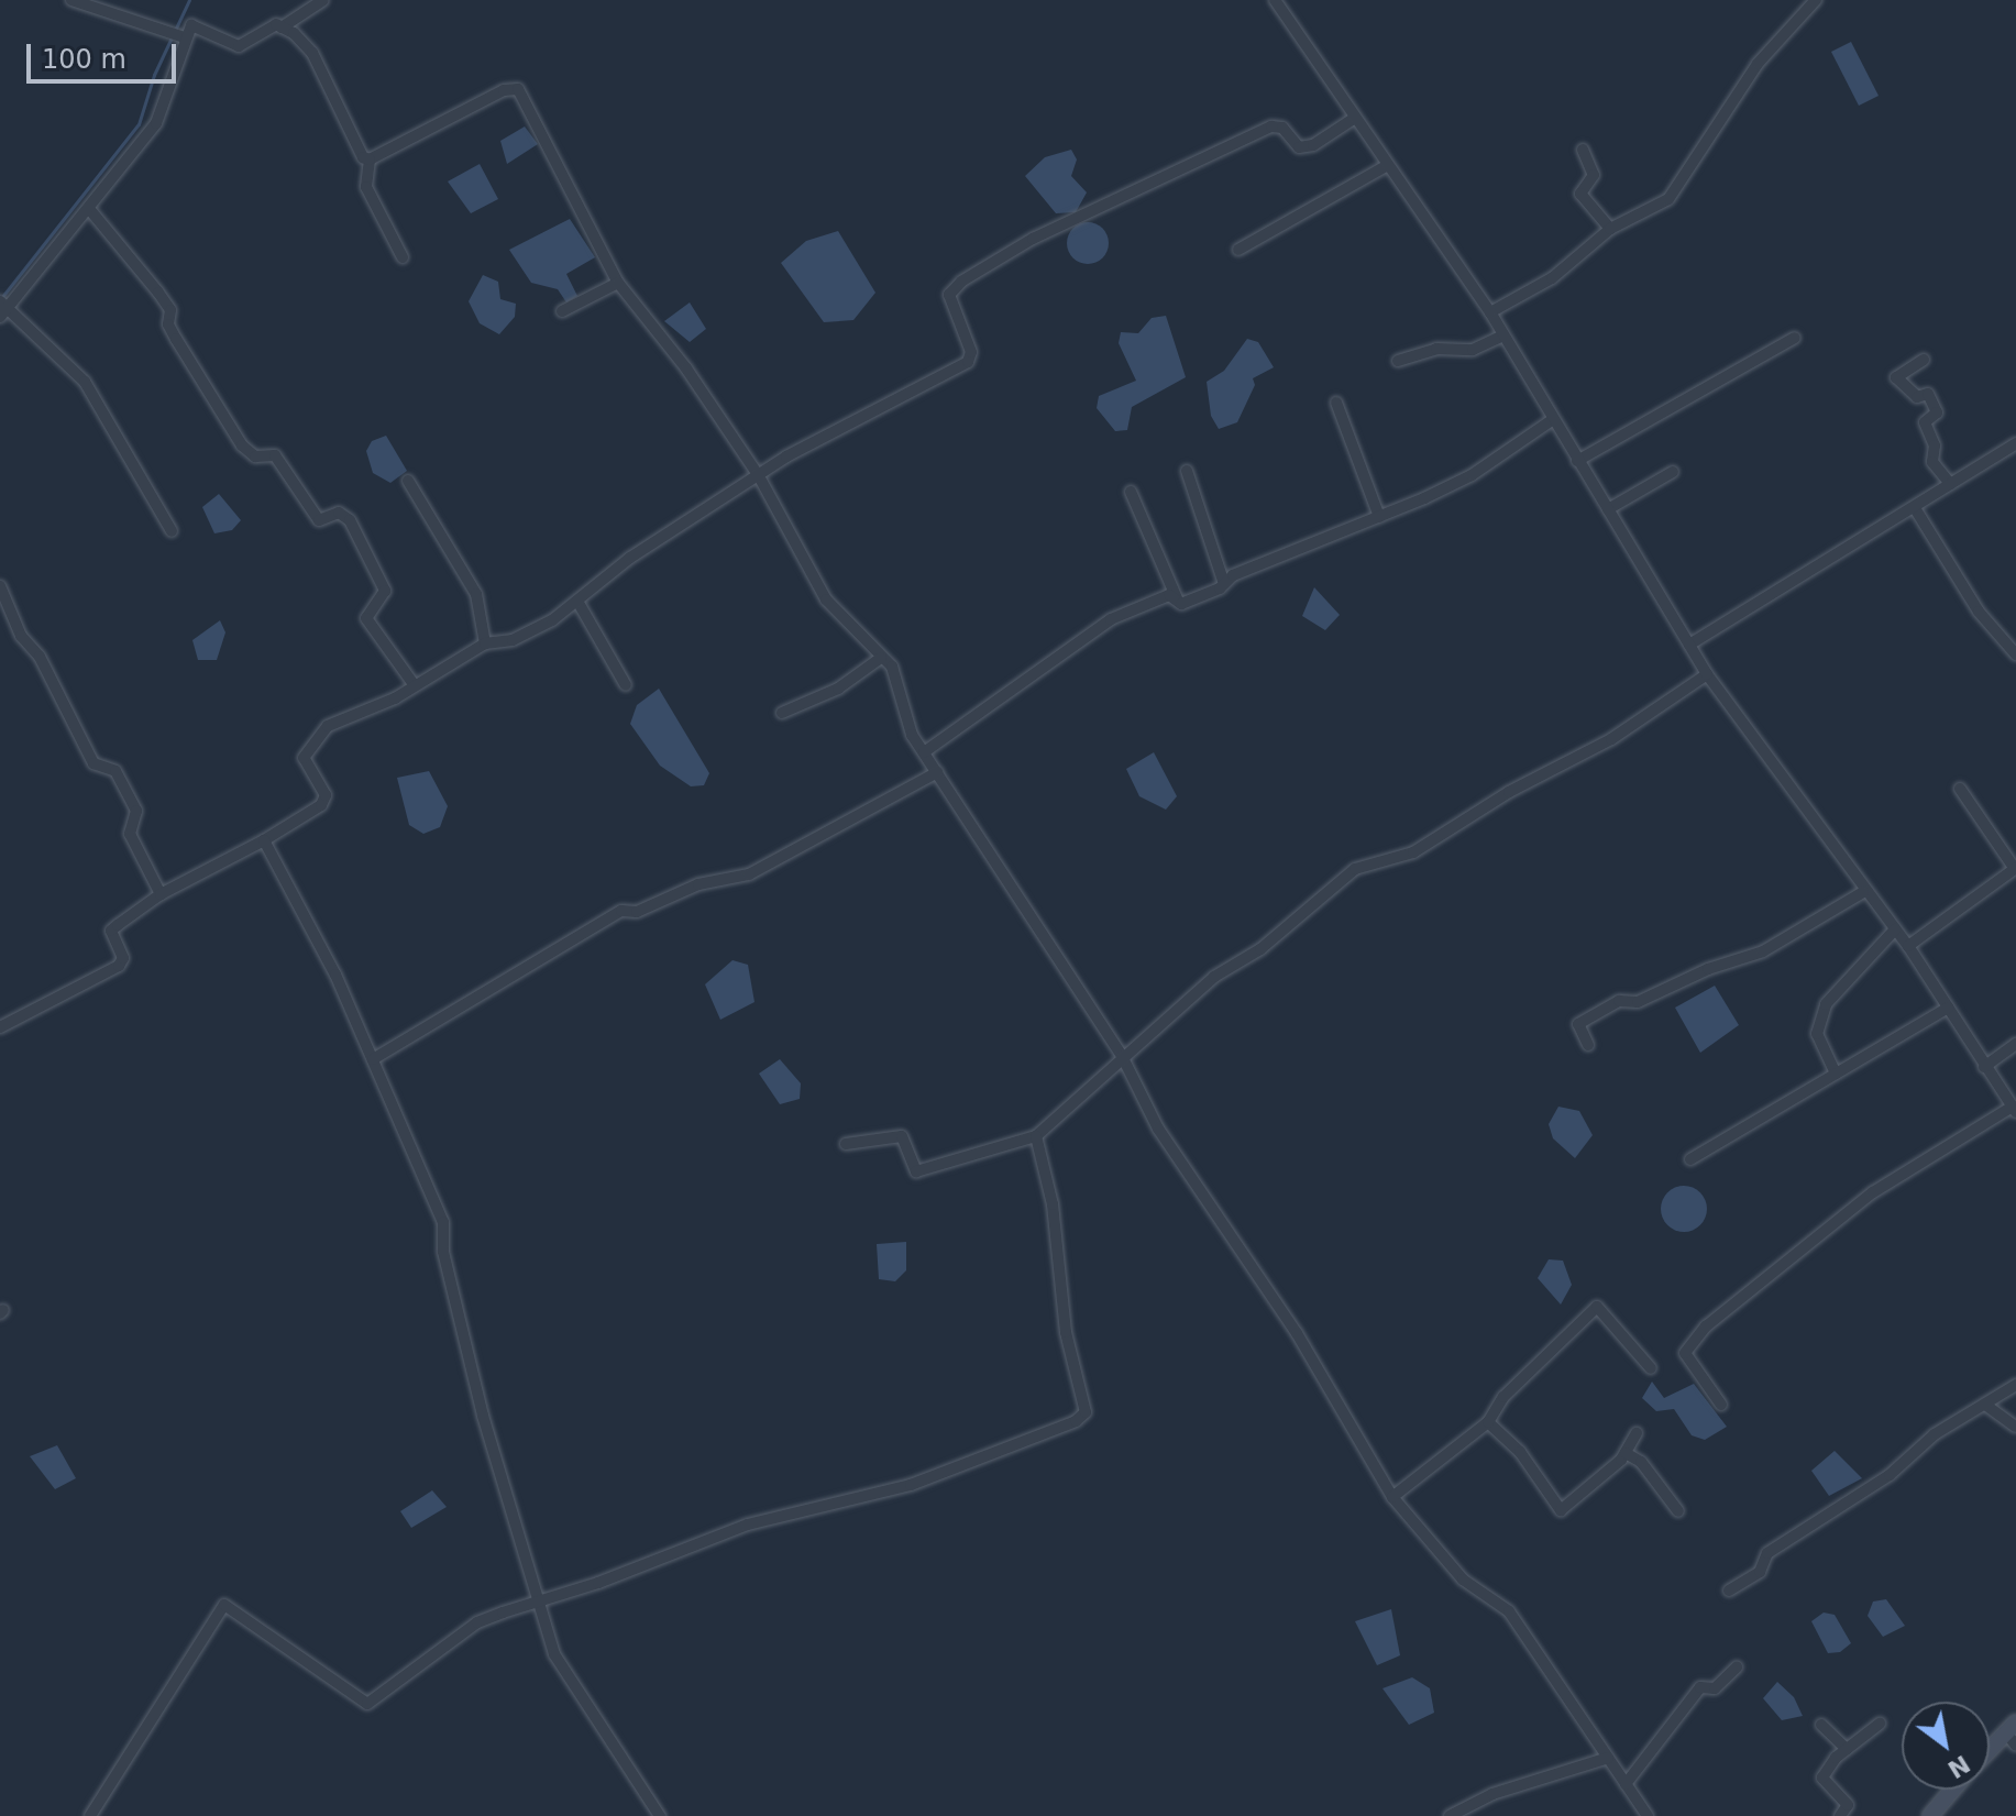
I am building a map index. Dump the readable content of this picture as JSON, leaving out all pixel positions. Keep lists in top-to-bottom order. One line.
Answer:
{"scale_bar":"100 m","north":"bottom right"}
